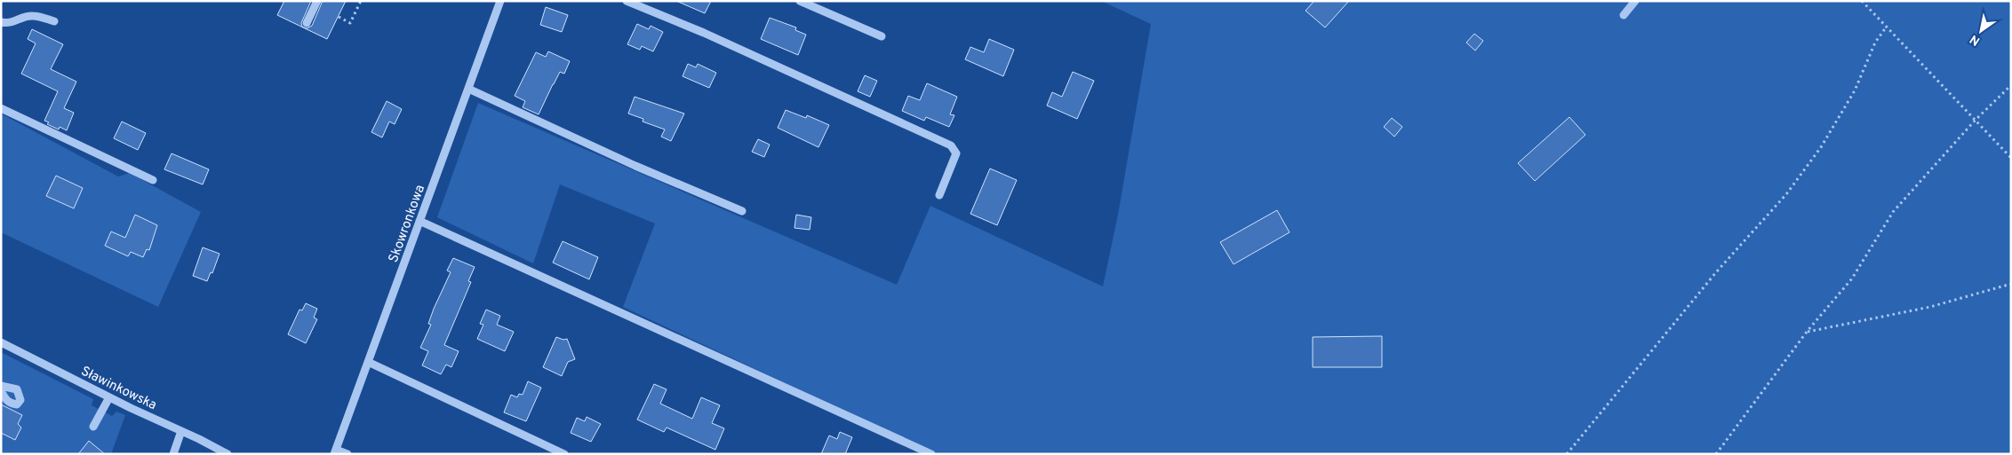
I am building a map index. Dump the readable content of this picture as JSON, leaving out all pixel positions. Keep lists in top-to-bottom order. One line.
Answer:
{"streets":{"street":["Skowronkowa","Sławinkowska"]},"north":"bottom left"}
